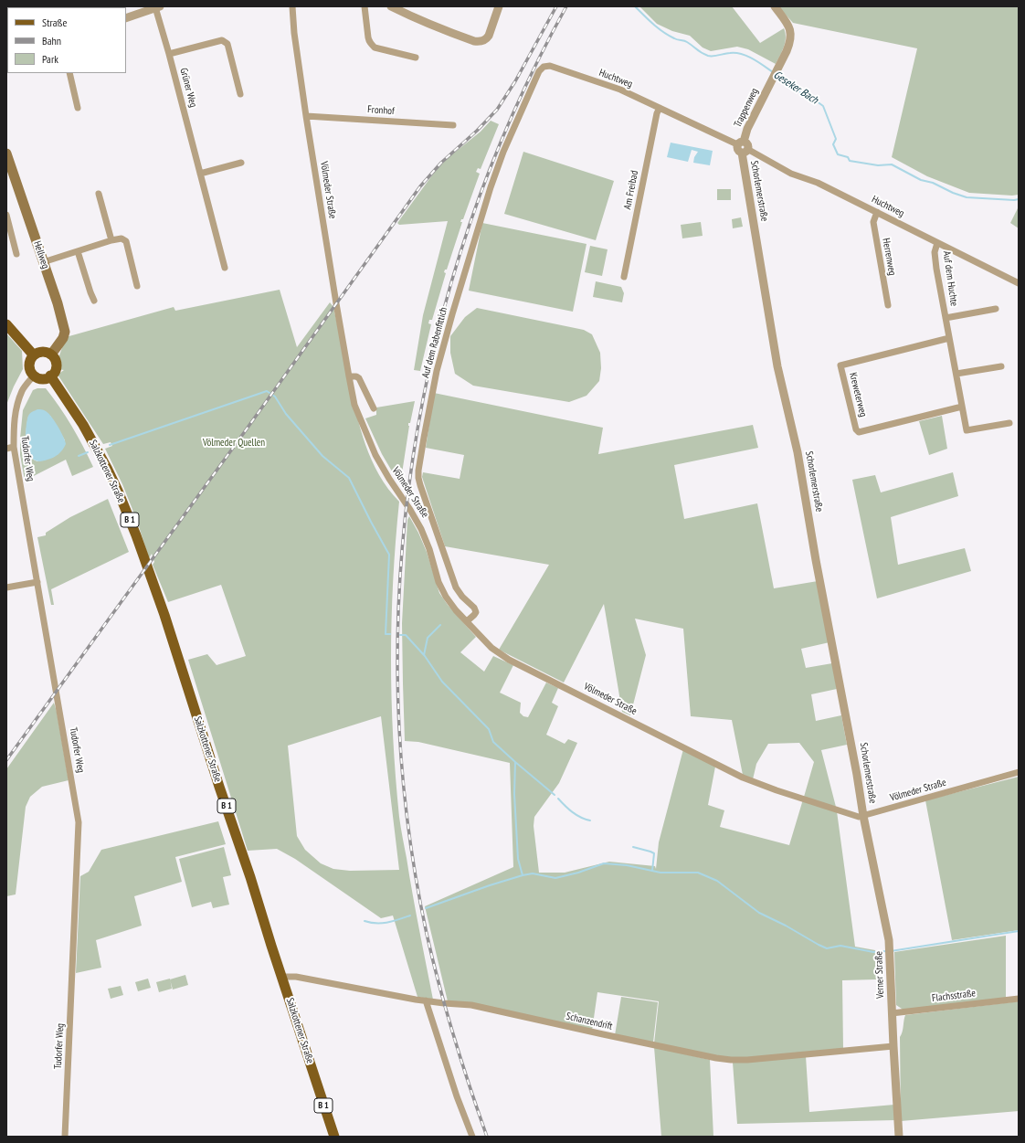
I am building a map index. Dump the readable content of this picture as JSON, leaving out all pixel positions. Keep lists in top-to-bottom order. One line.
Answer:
{"streets":{"main road":["Hellweg","Salzkottener Straße","B 1"],"street":["Huchtweg","Grüner Weg","Trappenweg","Fronhof","Völmeder Straße","Am Freibad","Schorlemerstraße","Herrenweg","Auf dem Huchte","Auf dem Rabenfittich","Kreweterweg","Tudorfer Weg","Verner Straße","Flachsstraße","Schanzendrift"]},"crossings":[["Huchtweg","Trappenweg"],["Huchtweg","Am Freibad"],["Huchtweg","Schorlemerstraße"],["Huchtweg","Herrenweg"],["Huchtweg","Auf dem Huchte"],["Huchtweg","Auf dem Rabenfittich"],["Trappenweg","Schorlemerstraße"],["Fronhof","Völmeder Straße"],["Völmeder Straße","Schorlemerstraße"],["Völmeder Straße","Auf dem Rabenfittich"],["Völmeder Straße","Verner Straße"],["Schorlemerstraße","Verner Straße"],["Hellweg","Tudorfer Weg"],["Hellweg","Salzkottener Straße"],["Auf dem Huchte","Kreweterweg"],["Tudorfer Weg","Salzkottener Straße"],["Salzkottener Straße","Schanzendrift"],["Verner Straße","Flachsstraße"],["Verner Straße","Schanzendrift"]],"water":["Geseker Bach"],"parks":["Völmeder Quellen"],"legend":["Straße","Bahn","Park"]}
